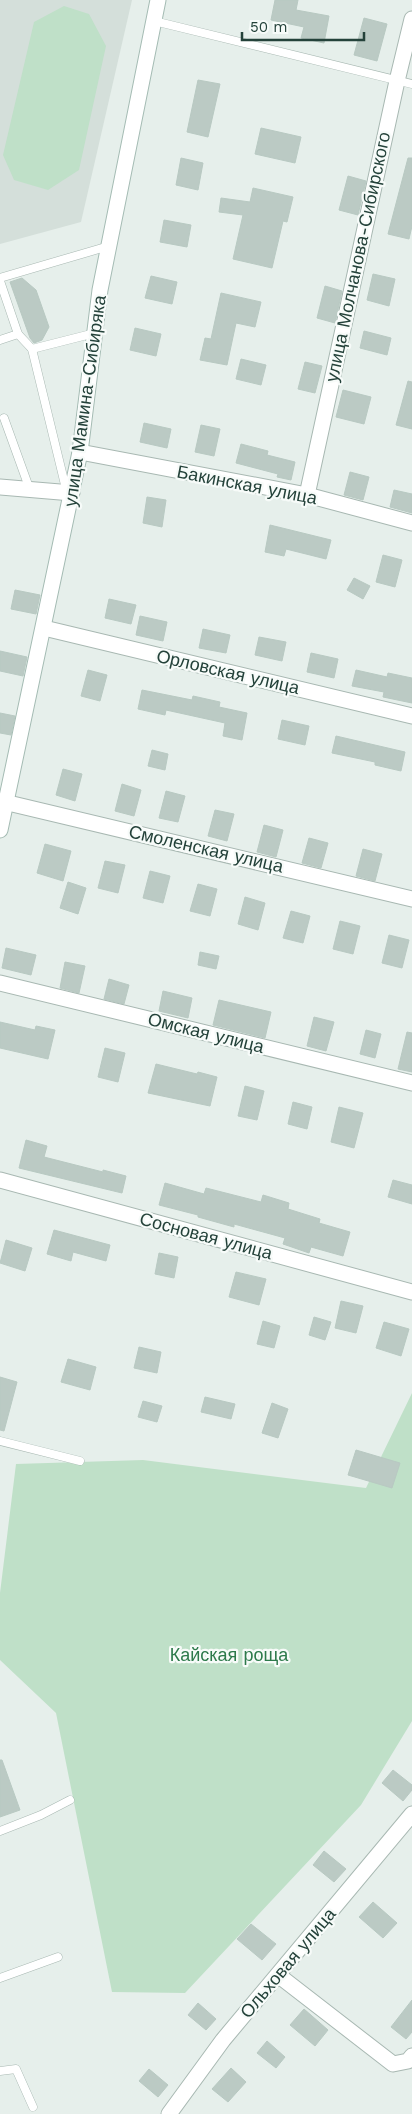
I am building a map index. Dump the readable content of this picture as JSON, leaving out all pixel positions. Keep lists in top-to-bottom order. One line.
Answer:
{"streets":{"street":["улица Молчанова-Сибирского","улица Мамина-Сибиряка","Бакинская улица","Орловская улица","Смоленская улица","Омская улица","Сосновая улица","Ольховая улица"]},"crossings":[["улица Молчанова-Сибирского","Бакинская улица"],["улица Мамина-Сибиряка","Бакинская улица"],["улица Мамина-Сибиряка","Орловская улица"],["улица Мамина-Сибиряка","Смоленская улица"]],"parks":["Кайская роща"],"scale_bar":"50 m"}
